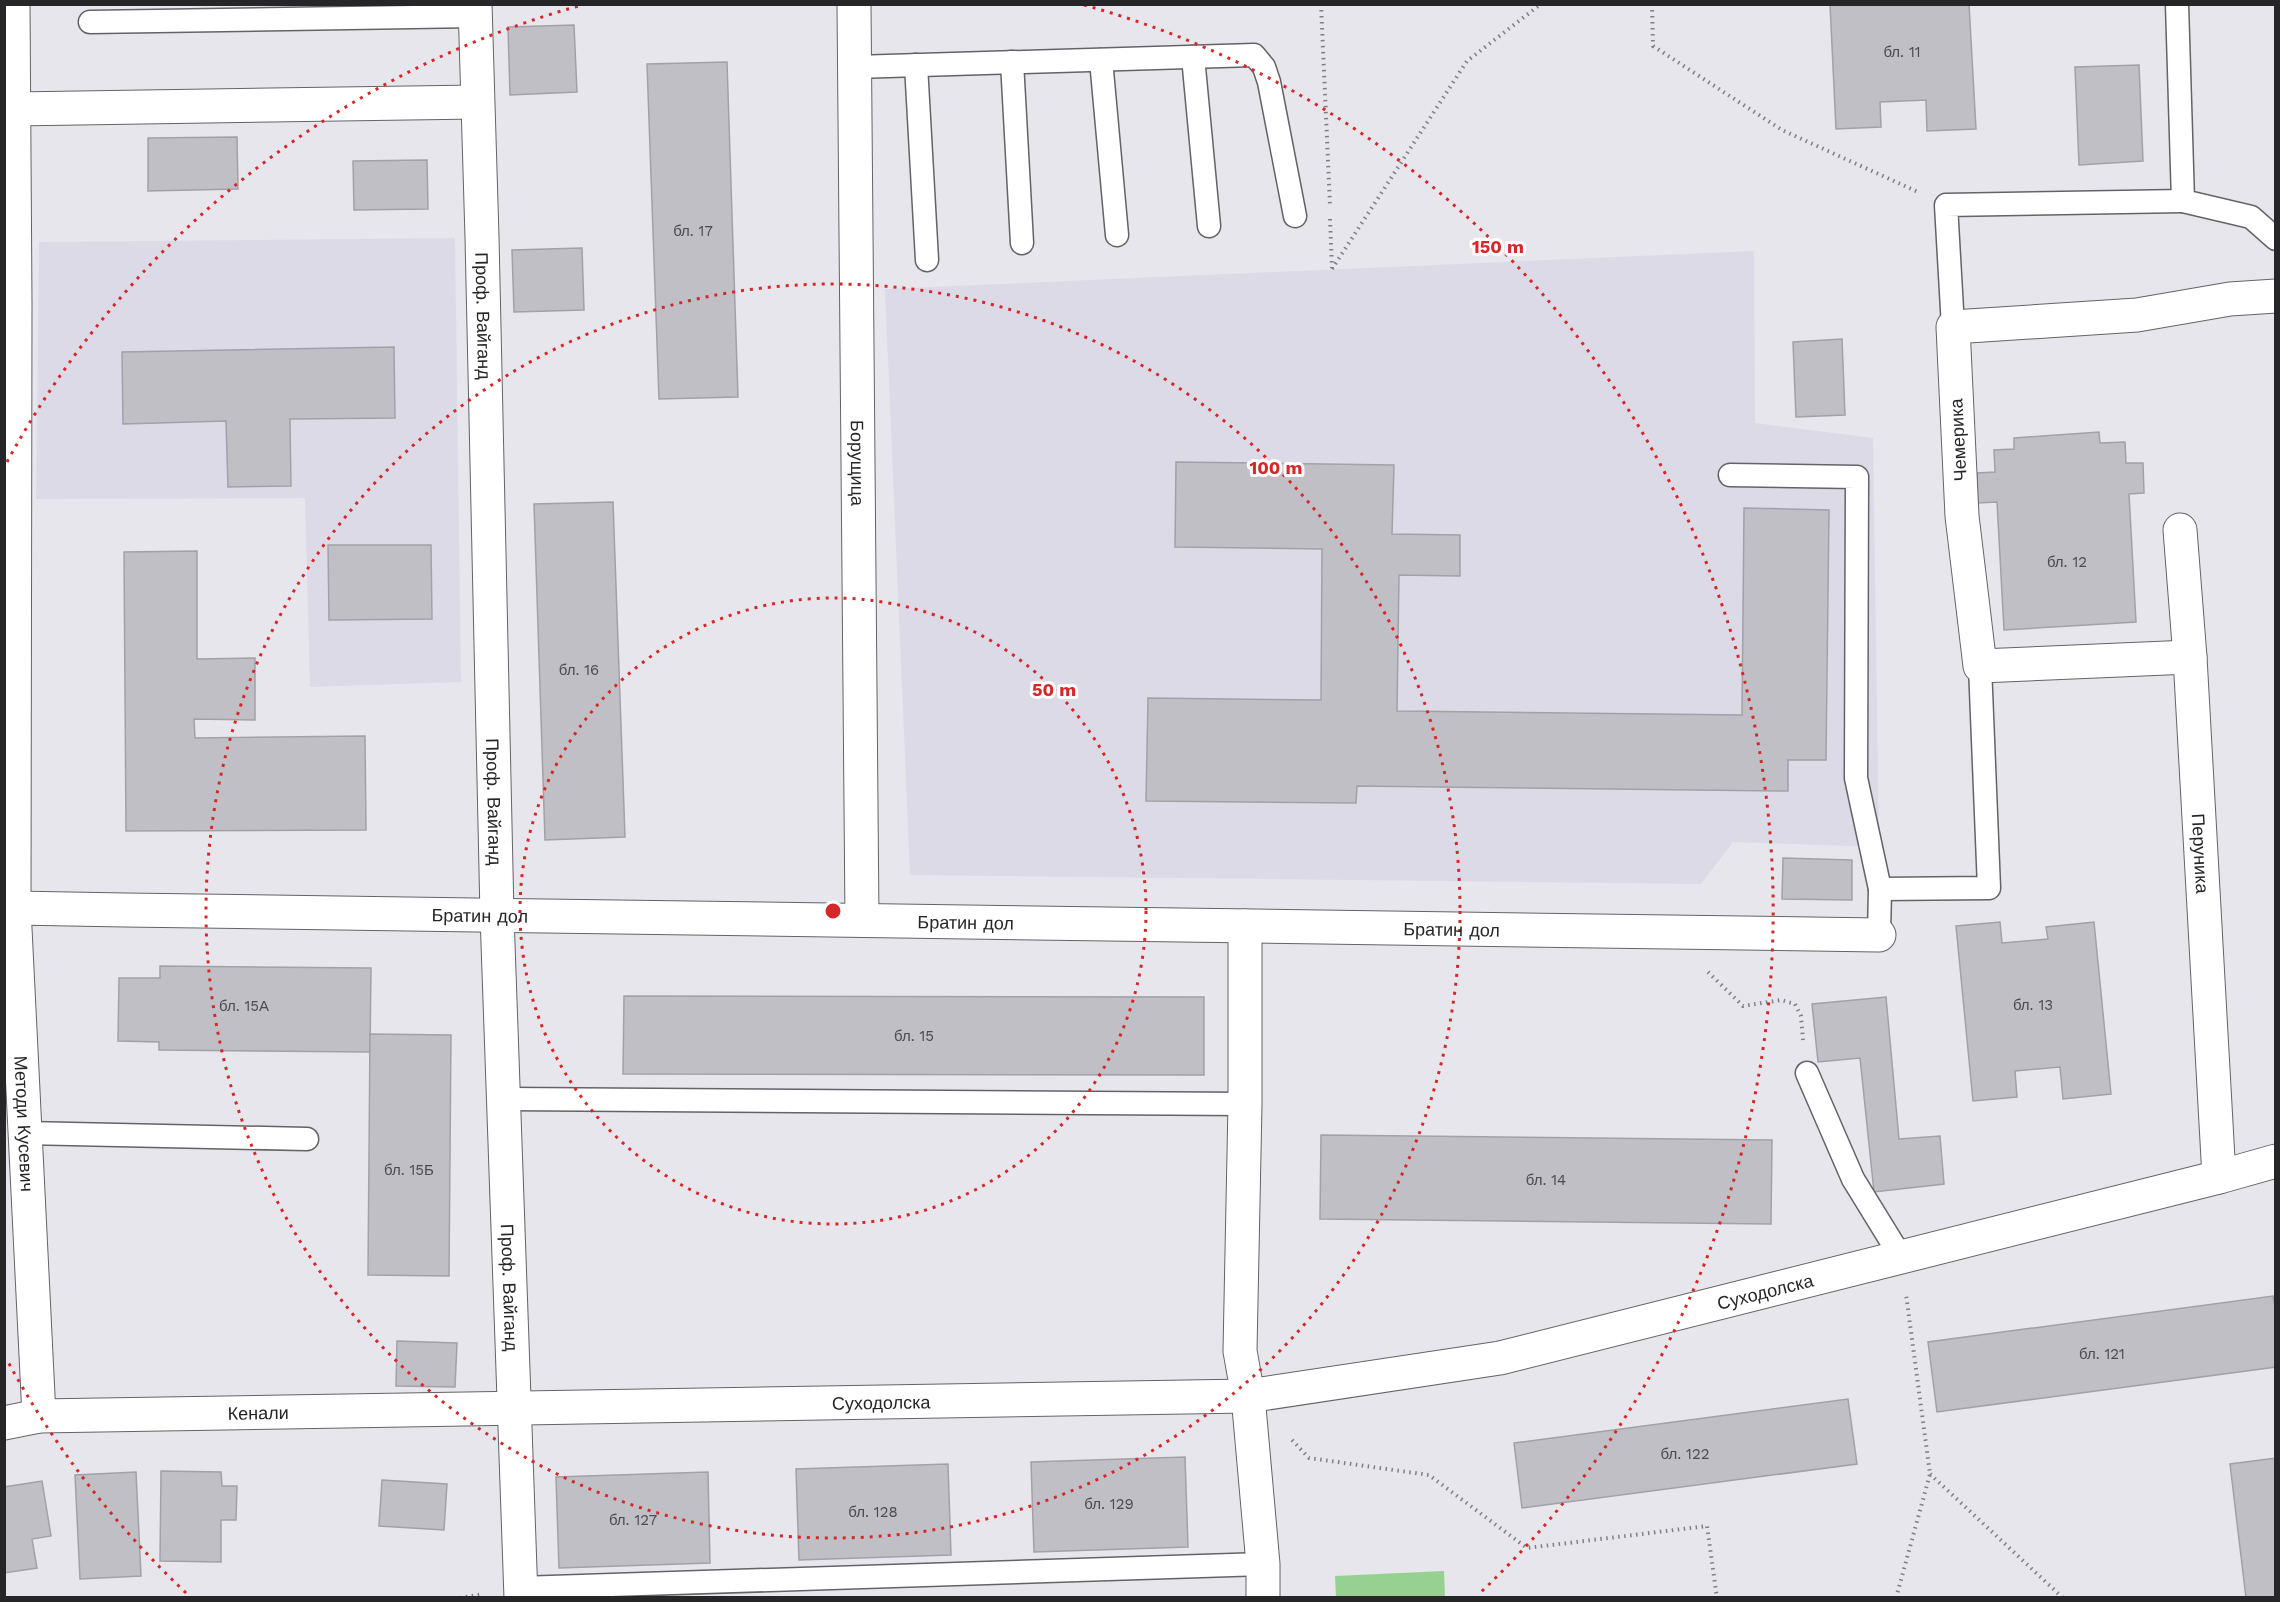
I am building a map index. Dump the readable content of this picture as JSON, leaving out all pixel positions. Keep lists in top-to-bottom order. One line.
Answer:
{"streets":{"street":["Проф. Вайганд","Чемерика","Борущица","Перуника","Братин дол","Методи Кусевич","Суходолска","Кенали"]},"crossings":[["Проф. Вайганд","Братин дол"],["Проф. Вайганд","Суходолска"],["Проф. Вайганд","Кенали"],["Борущица","Братин дол"],["Перуника","Суходолска"],["Братин дол","Методи Кусевич"],["Методи Кусевич","Кенали"],["Суходолска","Кенали"]],"house_numbers":["бл. 11","бл. 17","бл. 12","бл. 16","бл. 13","бл. 15А","бл. 15","бл. 15Б","бл. 14","бл. 121","бл. 122","бл. 129","бл. 128","бл. 127"],"rings":["150 m","100 m","50 m"]}
